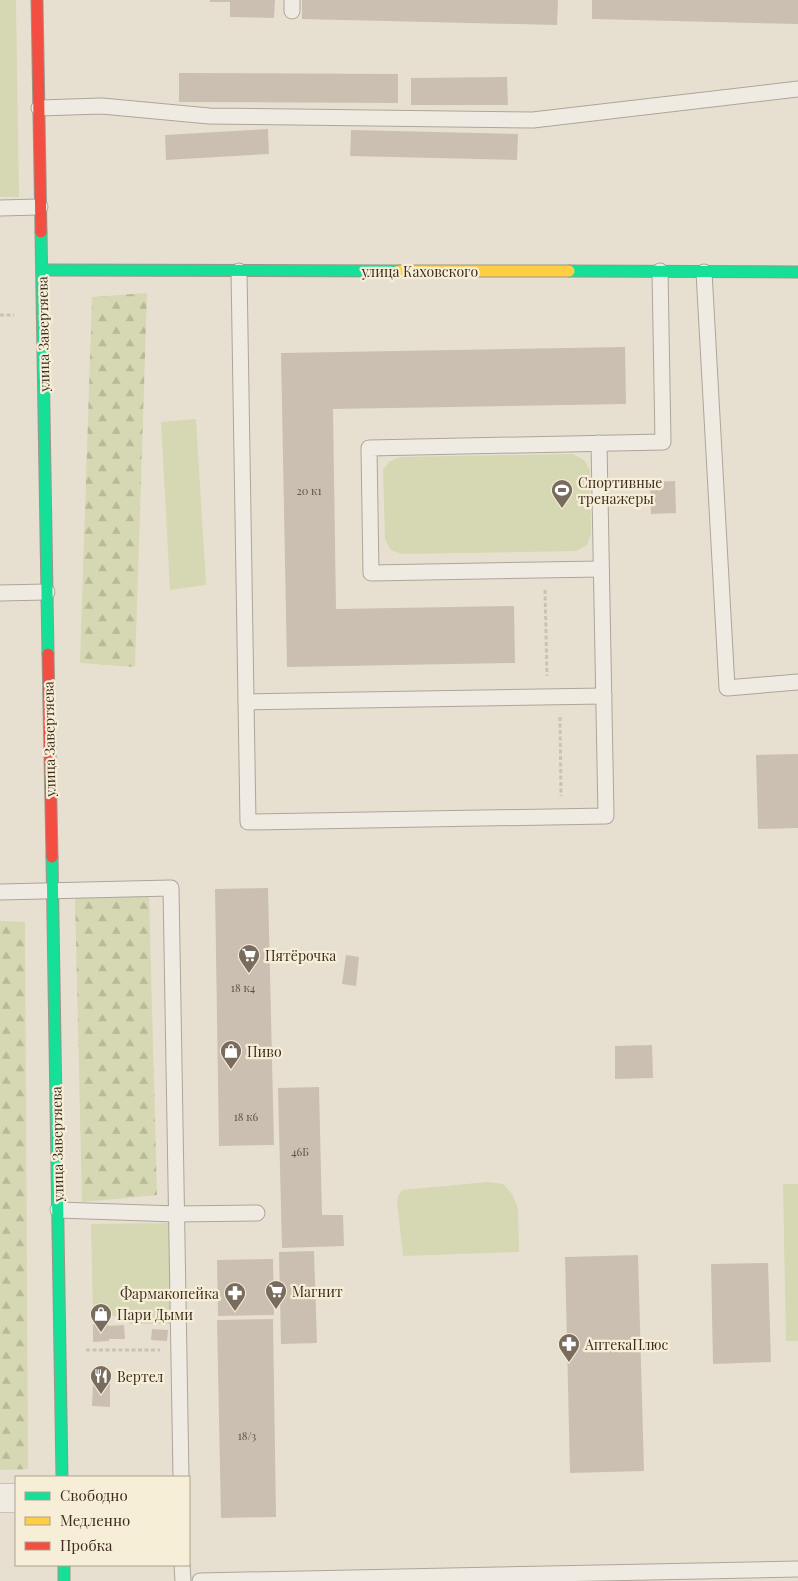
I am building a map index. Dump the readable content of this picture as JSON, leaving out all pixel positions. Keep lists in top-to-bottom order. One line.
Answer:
{"streets":{"main road":["улица Каховского","улица Завертяева"]},"crossings":[["улица Каховского","улица Завертяева"]],"places":{"sports":["Спортивные тренажеры"],"supermarket":["Пятёрочка","Магнит"],"shop":["Пиво","Пари Дыми"],"pharmacy":["Фармакопейка","АптекаПлюс"],"restaurant":["Вертел"]},"house_numbers":["20 к1","18 к4","18 к6","46Б","18/3"],"legend":["Свободно","Медленно","Пробка"]}
